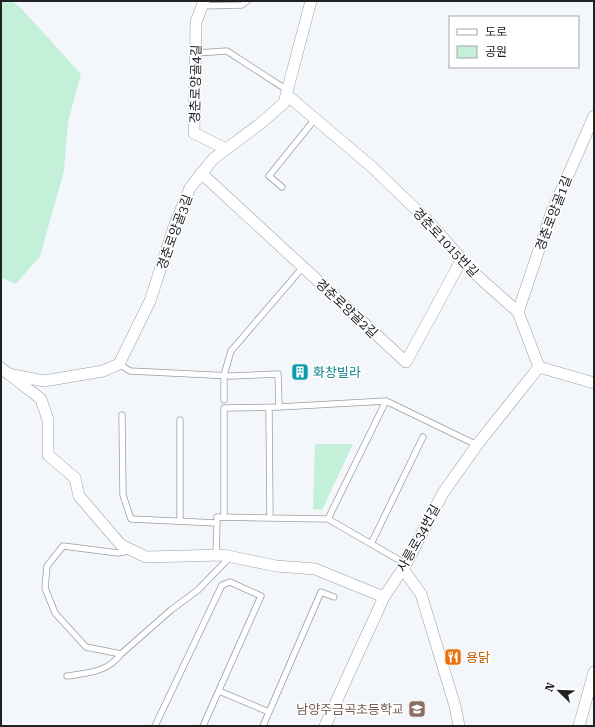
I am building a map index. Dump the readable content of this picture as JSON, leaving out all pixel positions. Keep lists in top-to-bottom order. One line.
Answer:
{"streets":{"street":["경춘로양골4길","경춘로양골1길","경춘로양골3길","경춘로1015번길","경춘로양골2길","사릉로34번길"]},"crossings":[["경춘로양골4길","경춘로양골3길"],["경춘로양골1길","경춘로1015번길"],["경춘로양골3길","경춘로1015번길"],["경춘로양골3길","경춘로양골2길"],["경춘로1015번길","경춘로양골2길"],["경춘로1015번길","사릉로34번길"]],"places":{"building":["화창빌라"],"restaurant":["용닭"],"school or university":["남양주금곡초등학교"]},"legend":["도로","공원"],"north":"top left"}
